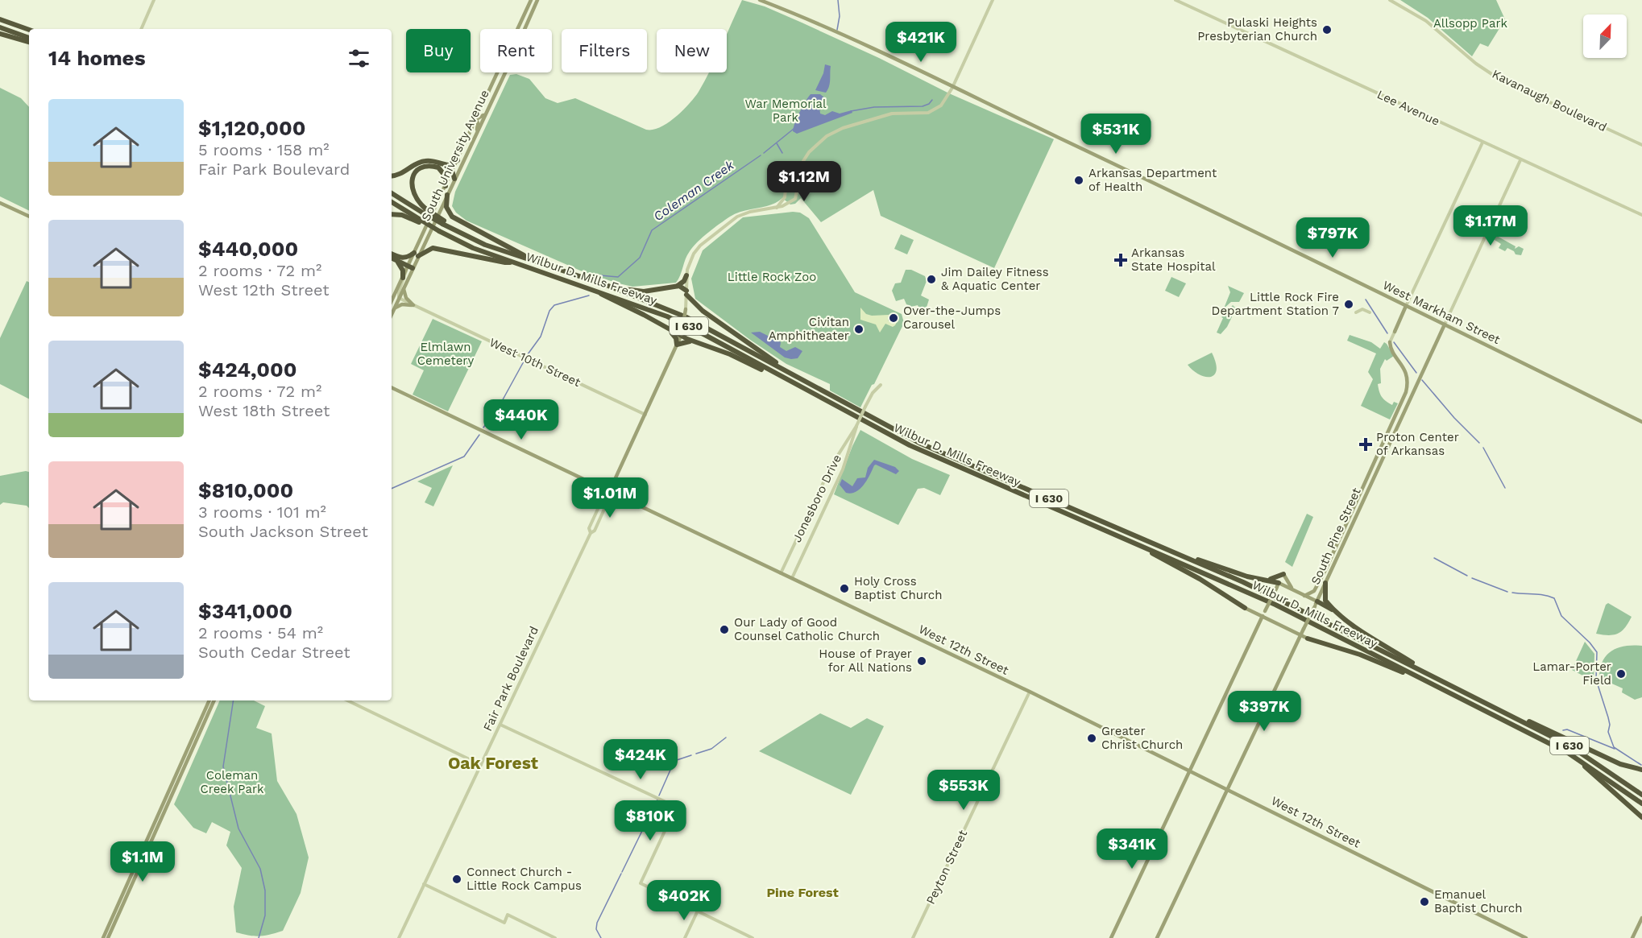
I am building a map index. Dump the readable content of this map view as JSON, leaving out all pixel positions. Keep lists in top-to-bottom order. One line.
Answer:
{"streets":{"highway":["Wilbur D. Mills Freeway","I 630"],"main road":["South University Avenue","West Markham Street","South Pine Street","West 12th Street","Fair Park Boulevard"],"street":["Kavanaugh Boulevard","Lee Avenue","West 10th Street","Jonesboro Drive","Peyton Street"]},"crossings":[["South University Avenue","West 10th Street"],["West Markham Street","South Pine Street"],["West Markham Street","Fair Park Boulevard"],["West 10th Street","Fair Park Boulevard"],["Jonesboro Drive","West 12th Street"],["South Pine Street","West 12th Street"],["West 12th Street","Fair Park Boulevard"],["West 12th Street","Peyton Street"]],"districts":["Oak Forest","Pine Forest"],"water":["Coleman Creek"],"parks":["Allsopp Park","War Memorial Park","Little Rock Zoo","Elmlawn Cemetery","Coleman Creek Park"],"places":{"other":["Pulaski Heights Presbyterian Church","Arkansas Department of Health","Jim Dailey Fitness & Aquatic Center","Little Rock Fire Department Station 7","Over-the-Jumps Carousel","Civitan Amphitheater","Holy Cross Baptist Church","Our Lady of Good Counsel Catholic Church","House of Prayer for All Nations","Lamar-Porter Field","Greater Christ Church","Connect Church - Little Rock Campus","Emanuel Baptist Church"],"health":["Arkansas State Hospital","Proton Center of Arkansas"]},"north":"top right","page":{"price":["$421K","$531K","$1.12M","$1.17M","$797K","$440K","$1.01M","$397K","$424K","$553K","$810K","$341K","$1.1M","$402K"],"chip":["Buy","Rent","Filters","New"],"heading":"14 homes","list":[{"name":"$1,120,000","note":"5 rooms · 158 m² · Fair Park Boulevard"},{"name":"$440,000","note":"2 rooms · 72 m² · West 12th Street"},{"name":"$424,000","note":"2 rooms · 72 m² · West 18th Street"},{"name":"$810,000","note":"3 rooms · 101 m² · South Jackson Street"},{"name":"$341,000","note":"2 rooms · 54 m² · South Cedar Street"}]}}
